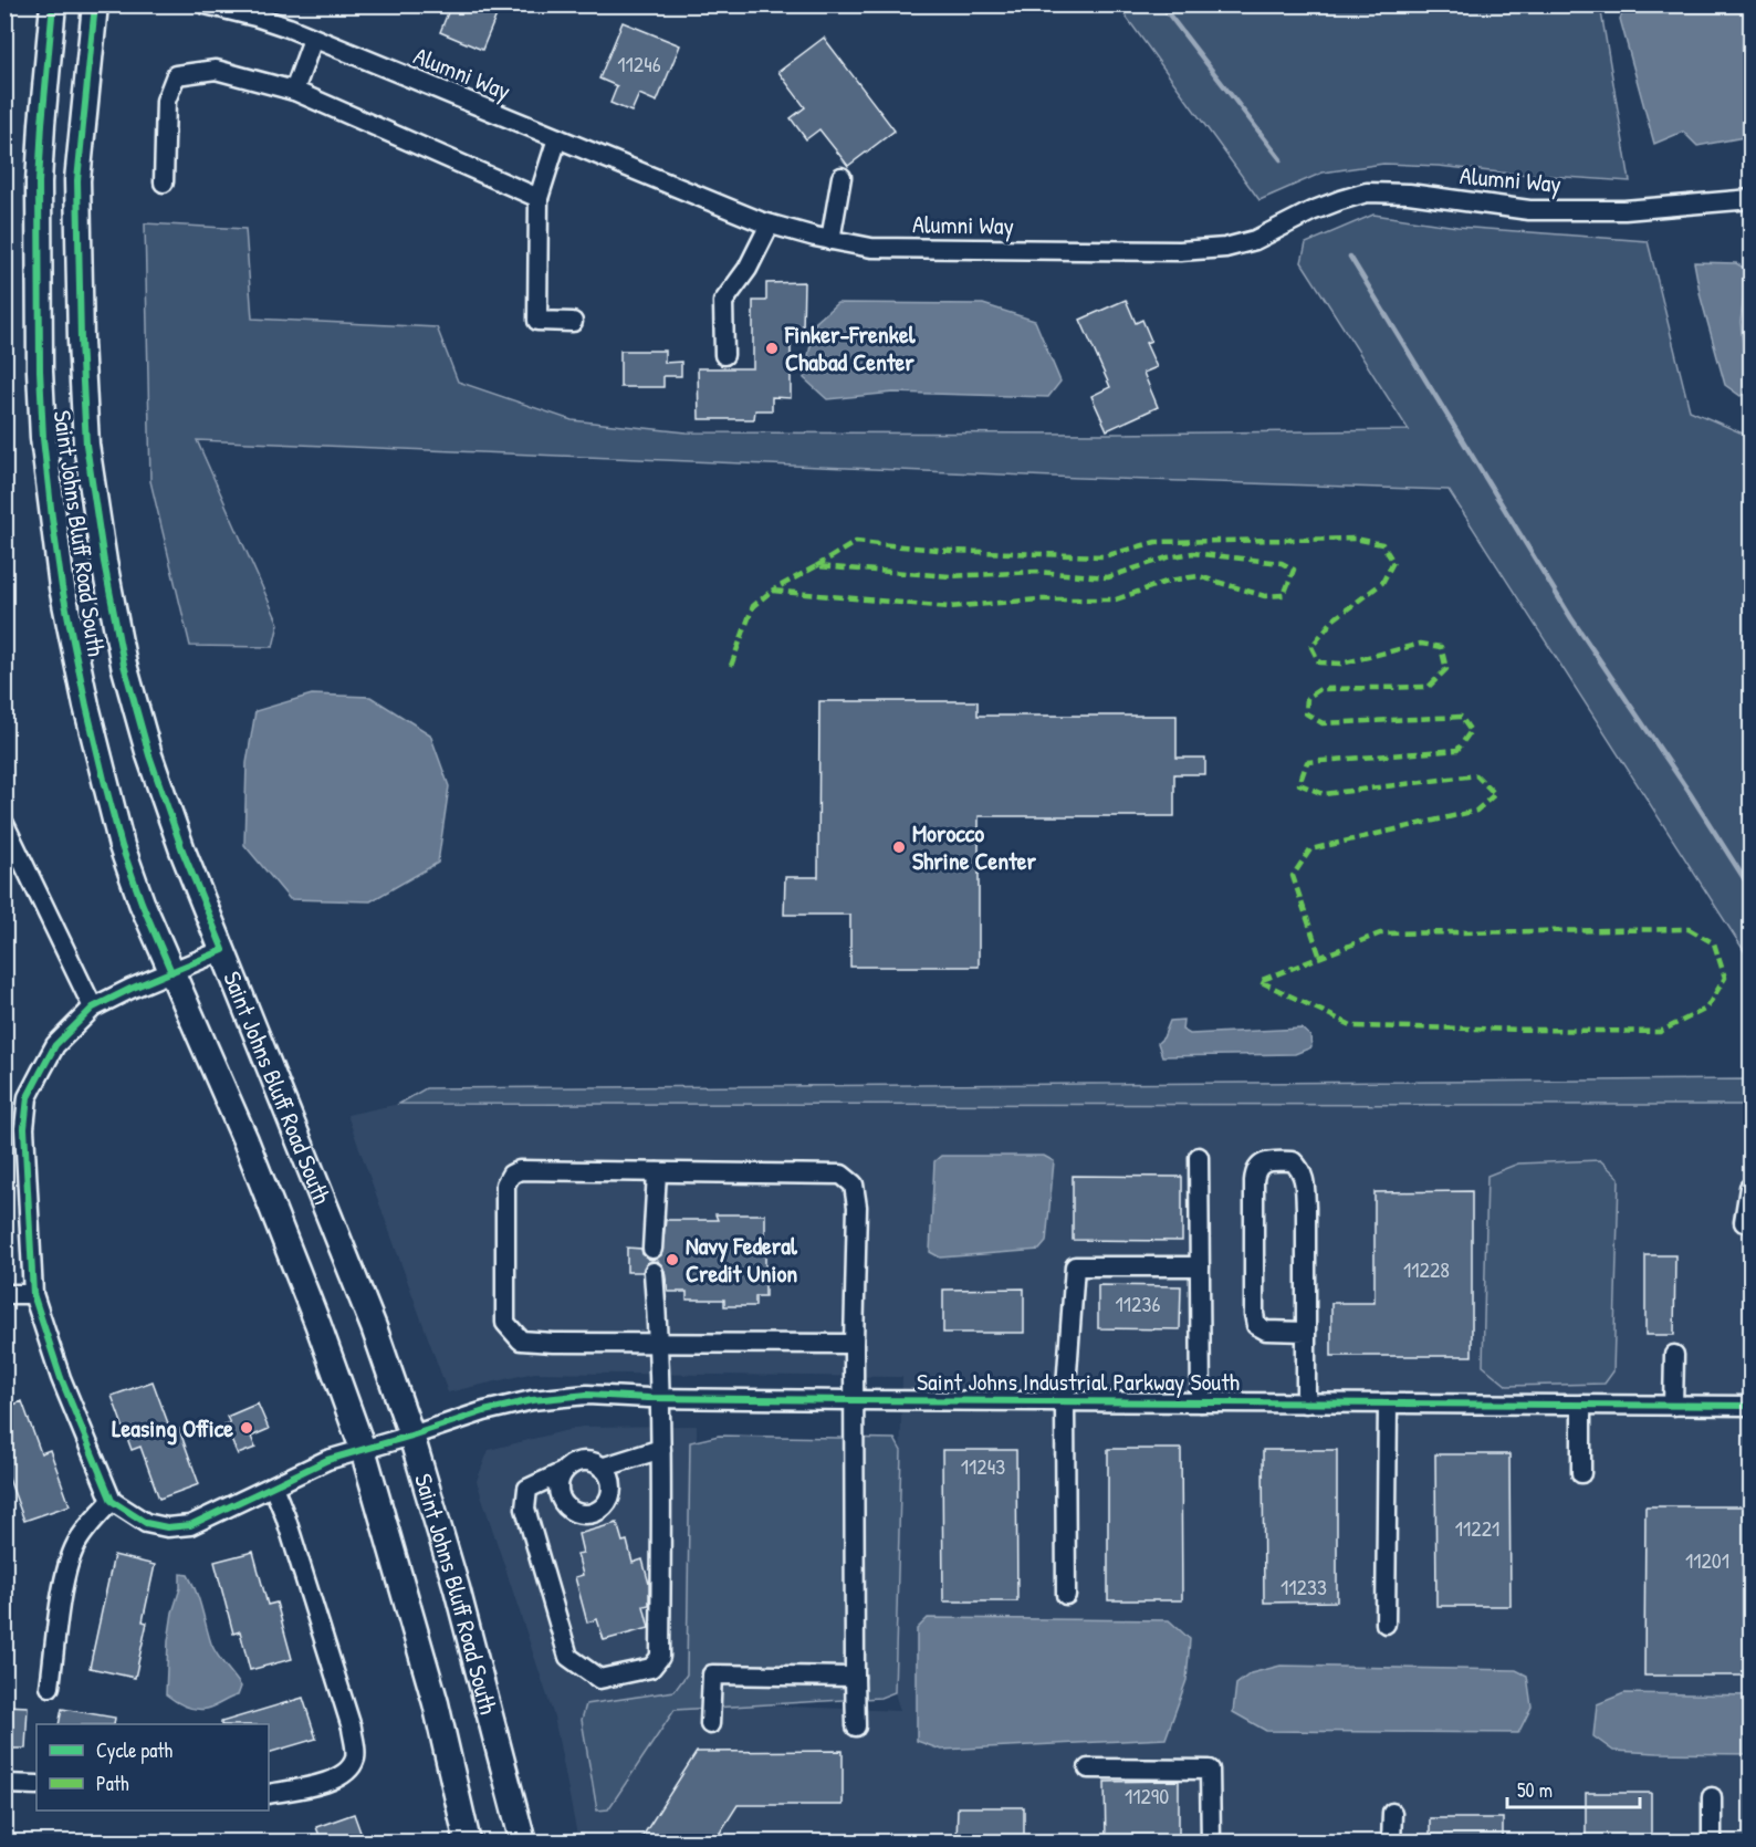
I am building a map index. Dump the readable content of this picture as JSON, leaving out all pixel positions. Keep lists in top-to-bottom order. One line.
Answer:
{"streets":{"main road":["Saint Johns Bluff Road South"],"street":["Alumni Way","Saint Johns Industrial Parkway South"]},"crossings":[["Saint Johns Bluff Road South","Saint Johns Industrial Parkway South"]],"places":["Finker-Frenkel Chabad Center","Morocco Shrine Center","Navy Federal Credit Union","Leasing Office"],"house_numbers":["11246","11228","11236","11243","11221","11201","11233","11290"],"legend":["Cycle path","Path"],"scale_bar":"50 m"}
